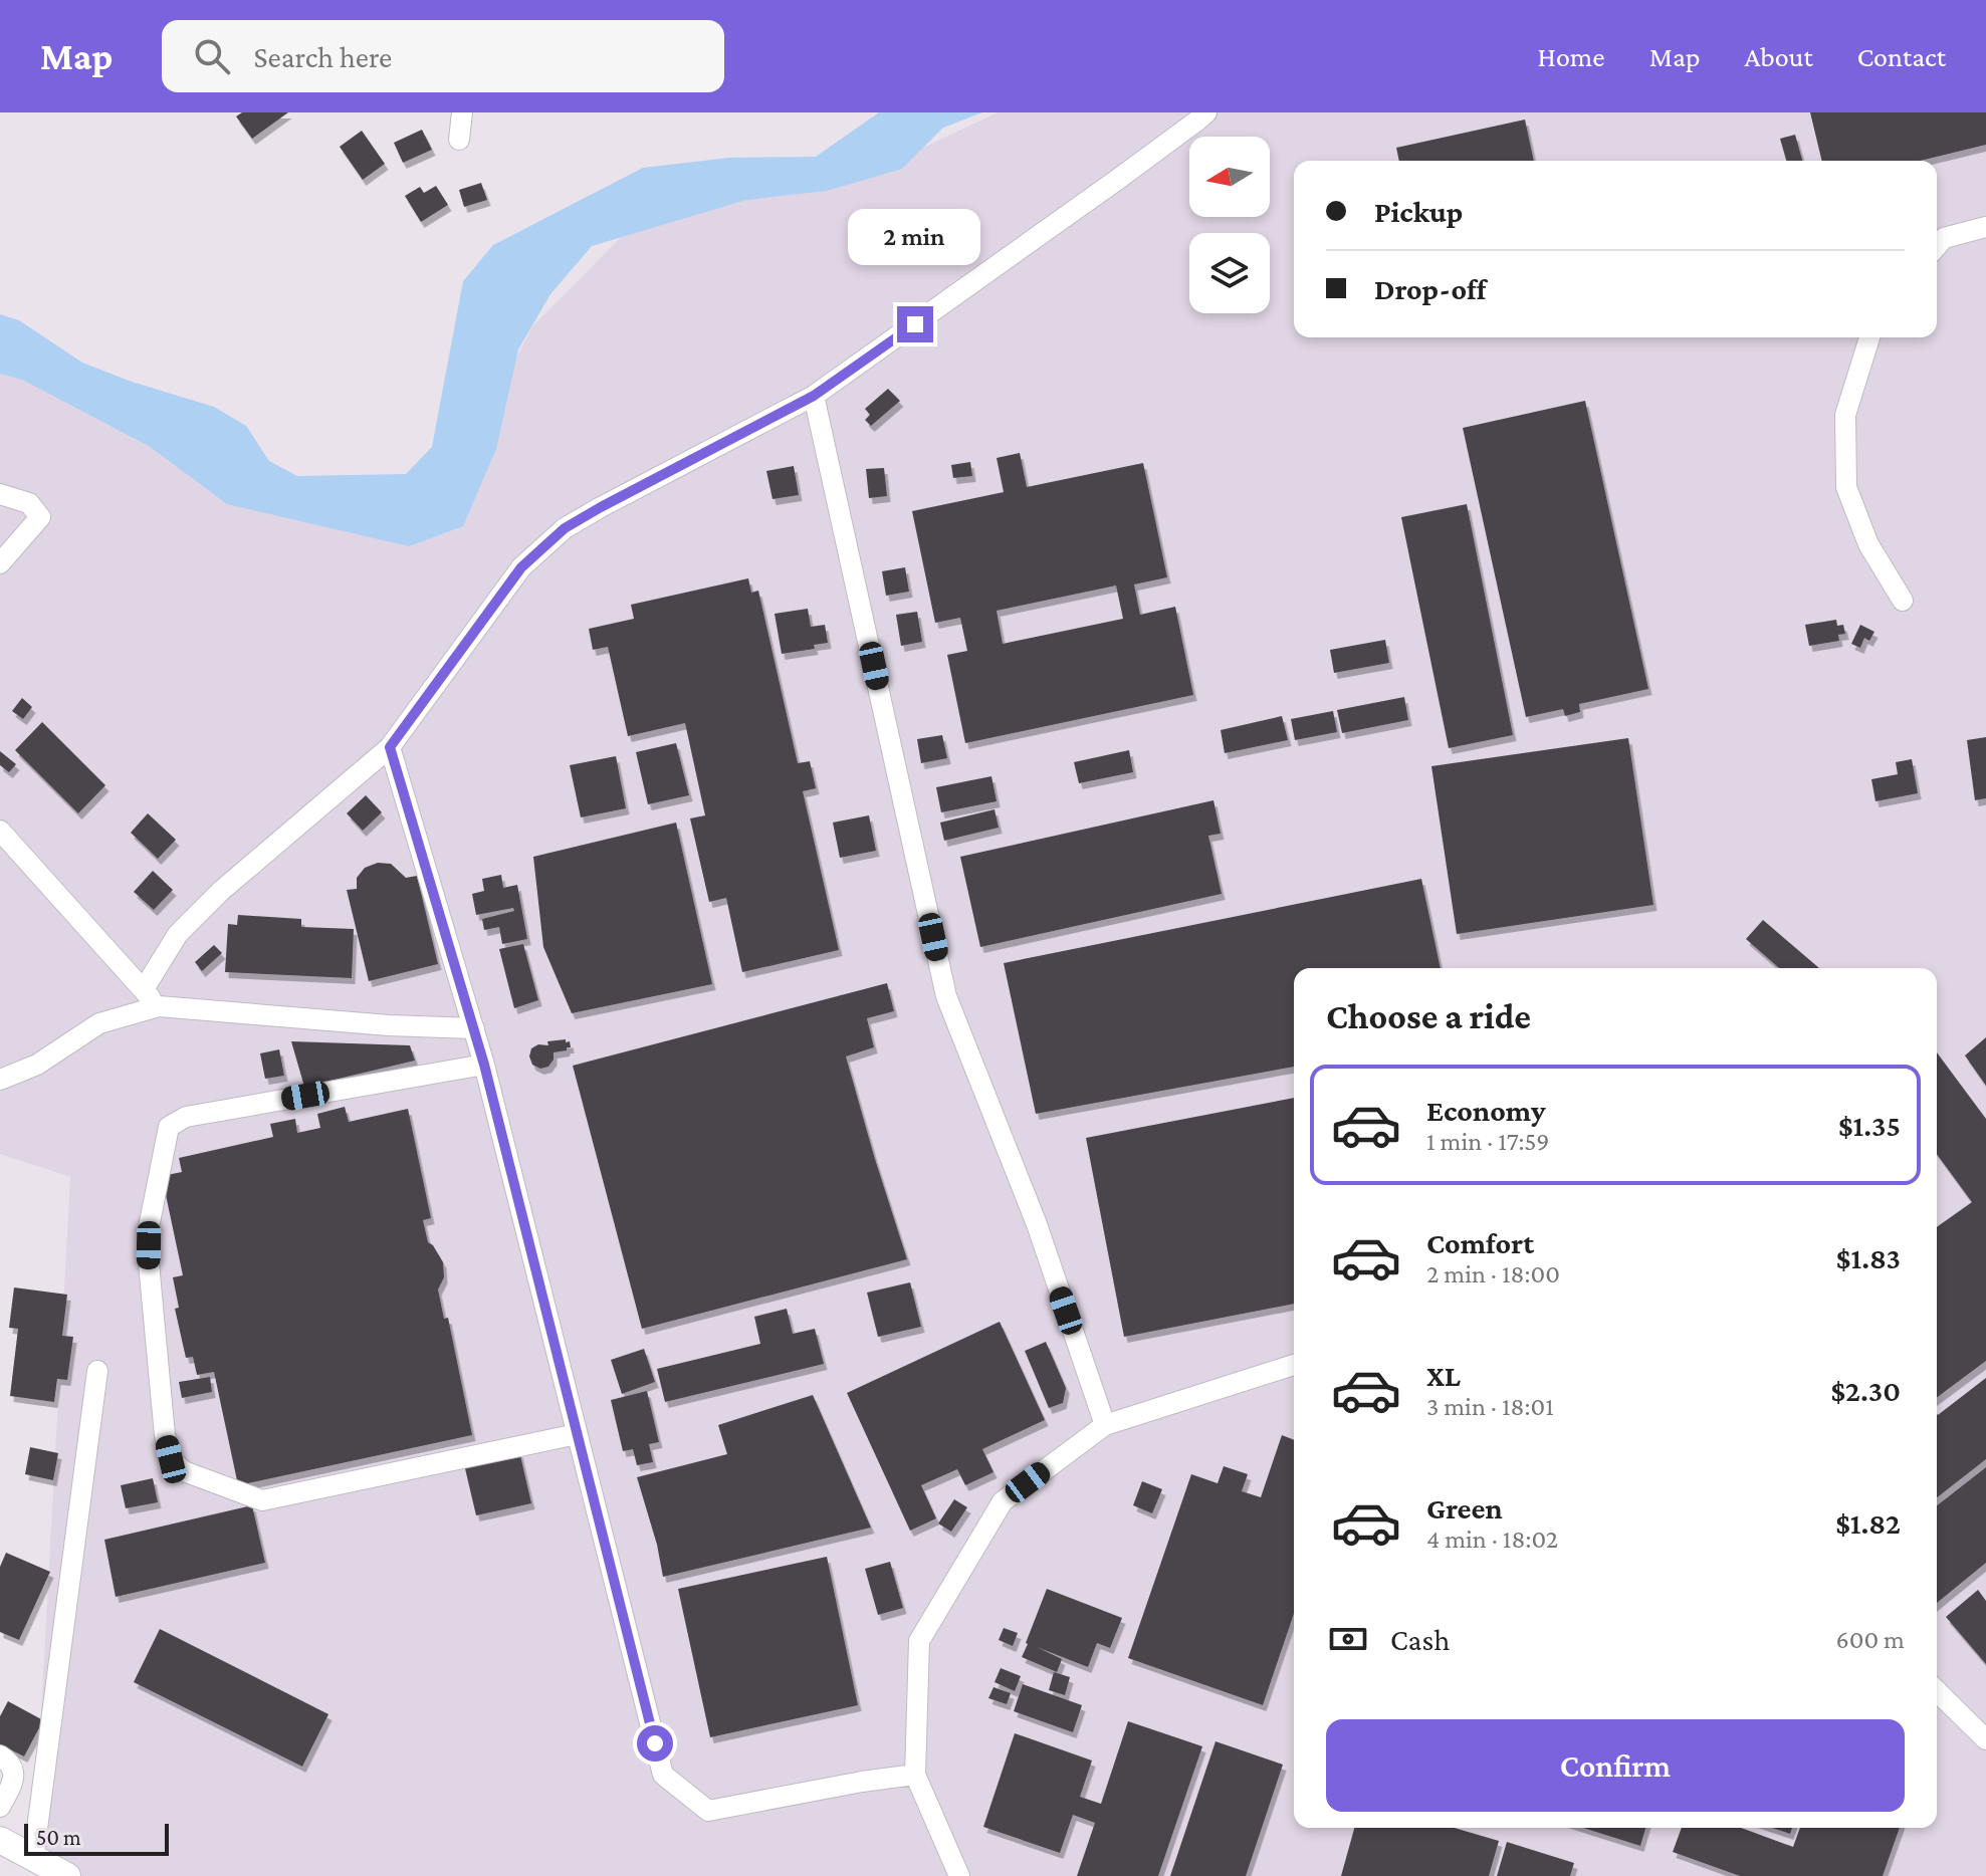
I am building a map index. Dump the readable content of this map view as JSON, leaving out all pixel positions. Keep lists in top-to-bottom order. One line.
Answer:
{"scale_bar":"50 m","north":"left","page":{"header":"Map","search":"Search here","nav":["Home","Map","About","Contact"],"banner":["Pickup","Drop-off"],"bubble":"2 min","heading":"Choose a ride","list":[{"name":"Economy","note":"1 min · 17:59","value":"$1.35"},{"name":"Comfort","note":"2 min · 18:00","value":"$1.83"},{"name":"XL","note":"3 min · 18:01","value":"$2.30"},{"name":"Green","note":"4 min · 18:02","value":"$1.82"}],"pay":["Cash","600 m"],"buttons":"Confirm","scale":"50 m"}}
